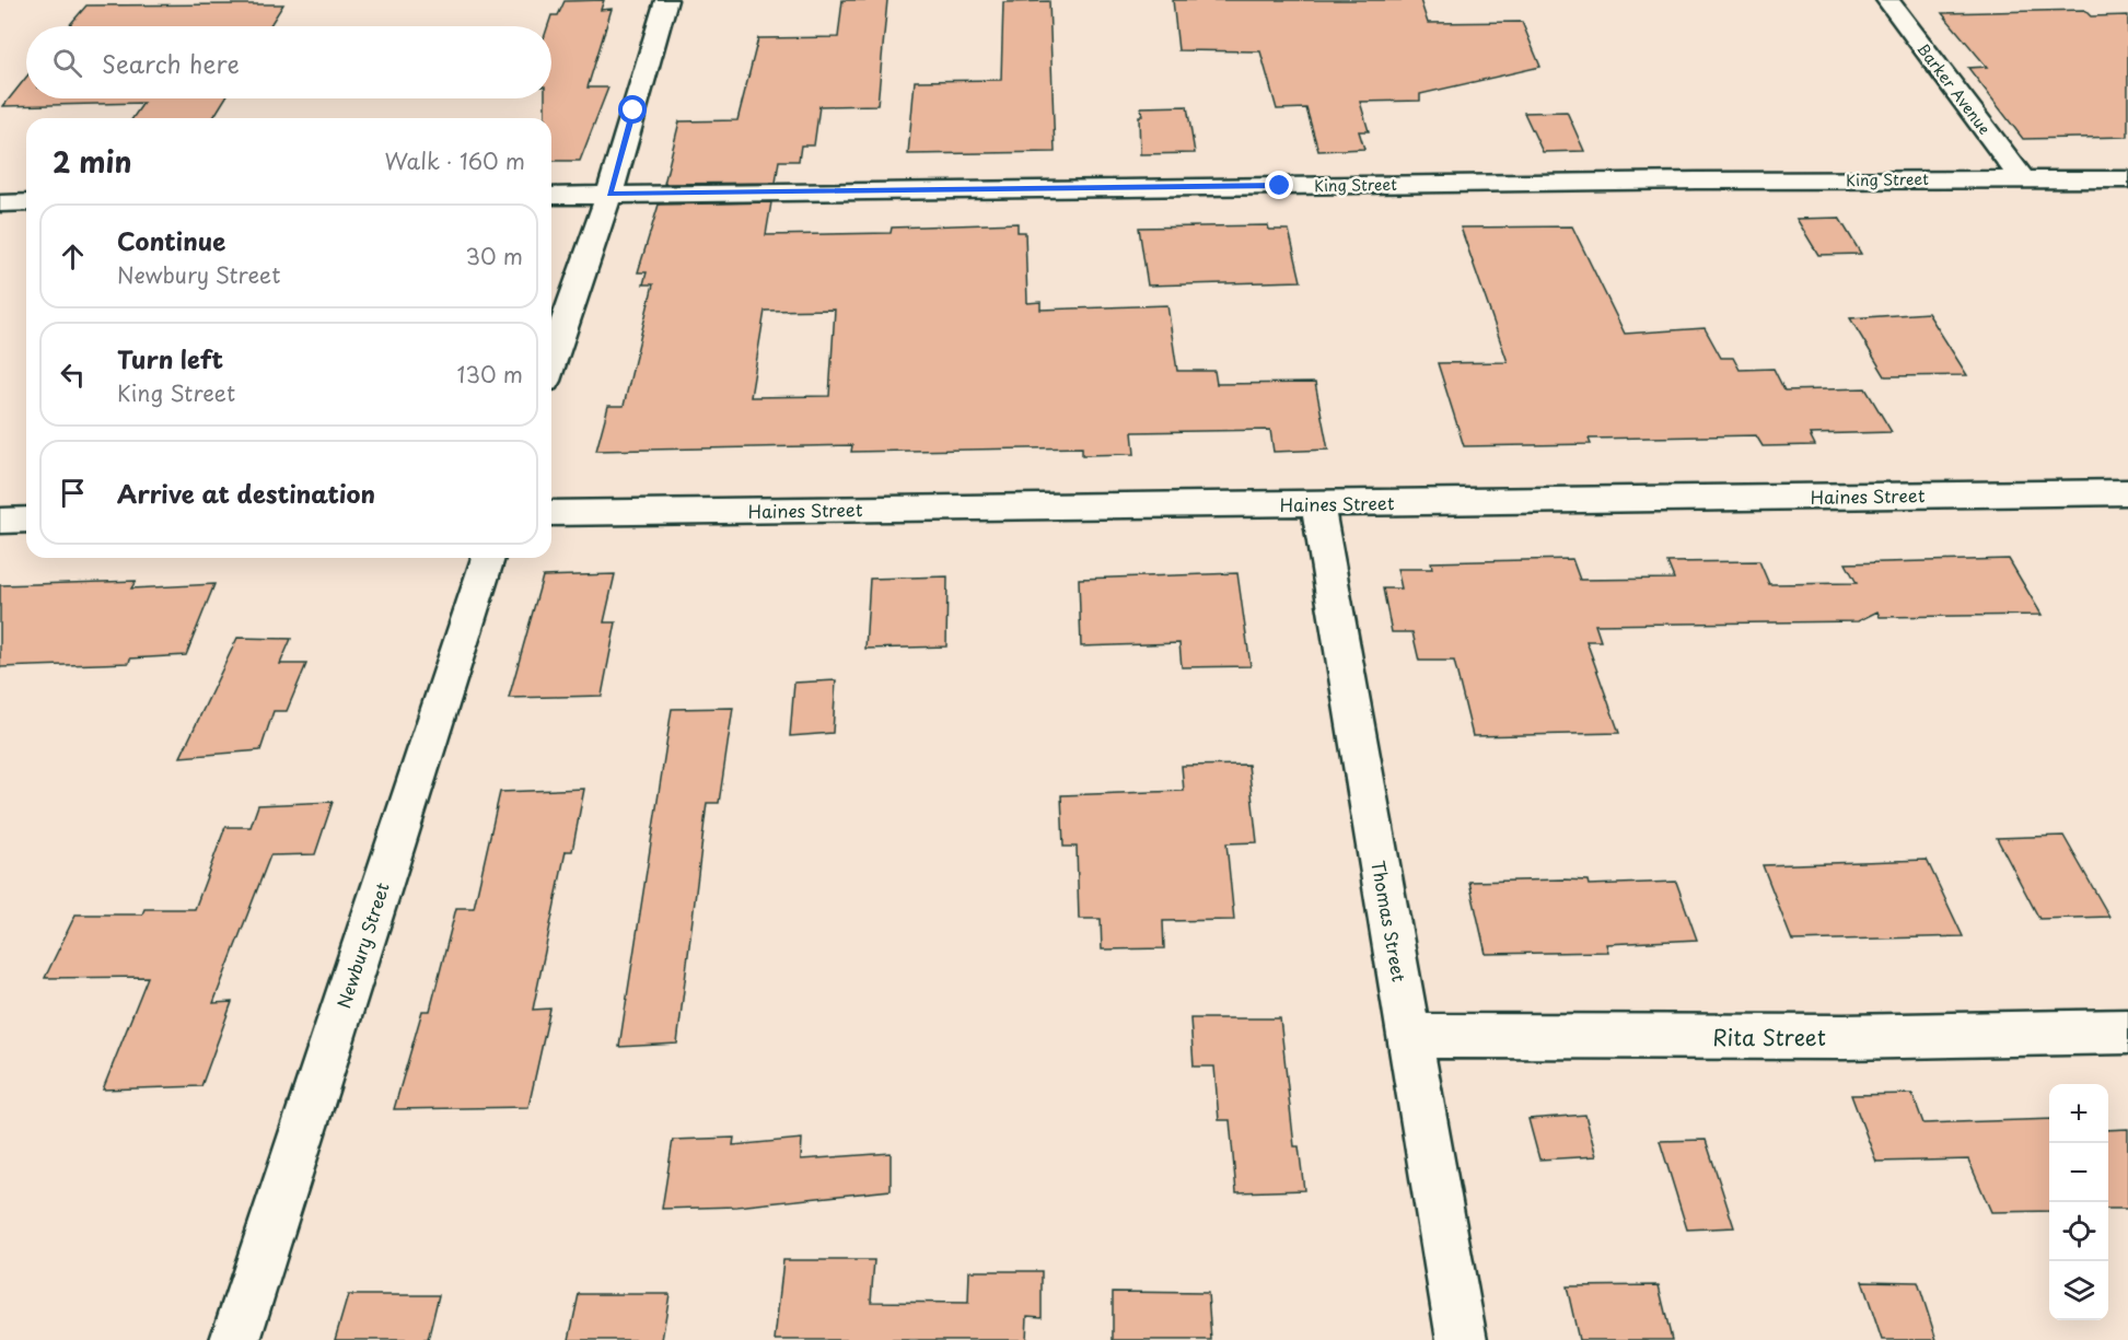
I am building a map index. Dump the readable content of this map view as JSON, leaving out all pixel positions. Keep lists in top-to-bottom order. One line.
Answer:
{"streets":{"street":["Barker Avenue","King Street","Haines Street","Thomas Street","Newbury Street","Rita Street"]},"crossings":[["Barker Avenue","King Street"],["Haines Street","Thomas Street"],["Thomas Street","Rita Street"]],"page":{"search":"Search here","heading":["2 min","Walk · 160 m"],"list":[["Continue","Newbury Street","30 m"],["Turn left","King Street","130 m"],"Arrive at destination"],"map_buttons":["+","−"]}}
